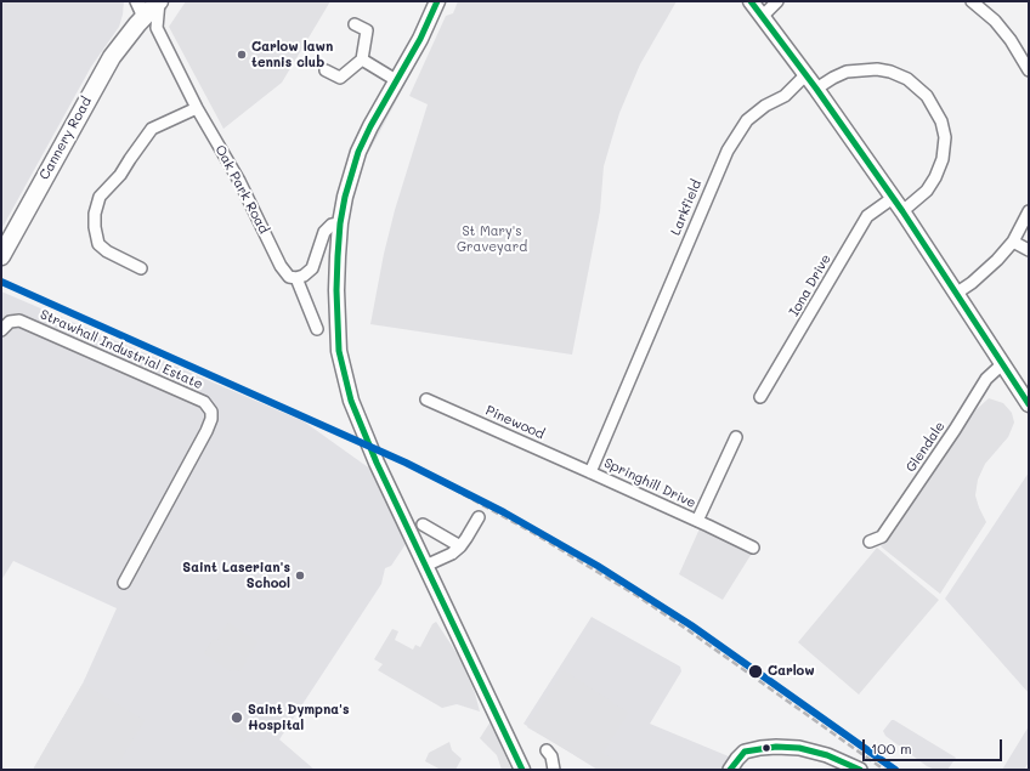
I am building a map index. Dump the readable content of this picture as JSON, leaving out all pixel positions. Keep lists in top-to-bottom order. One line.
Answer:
{"streets":{"main road":["Cannery Road"],"street":["Oak Park Road","Larkfield","Iona Drive","Strawhall Industrial Estate","Pinewood","Glendale","Springhill Drive"]},"crossings":[["Larkfield","Pinewood"],["Larkfield","Springhill Drive"],["Pinewood","Springhill Drive"]],"parks":["St Mary's Graveyard"],"places":["Carlow lawn tennis club","Saint Laserian's School","Carlow","Saint Dympna's Hospital"],"scale_bar":"100 m"}
